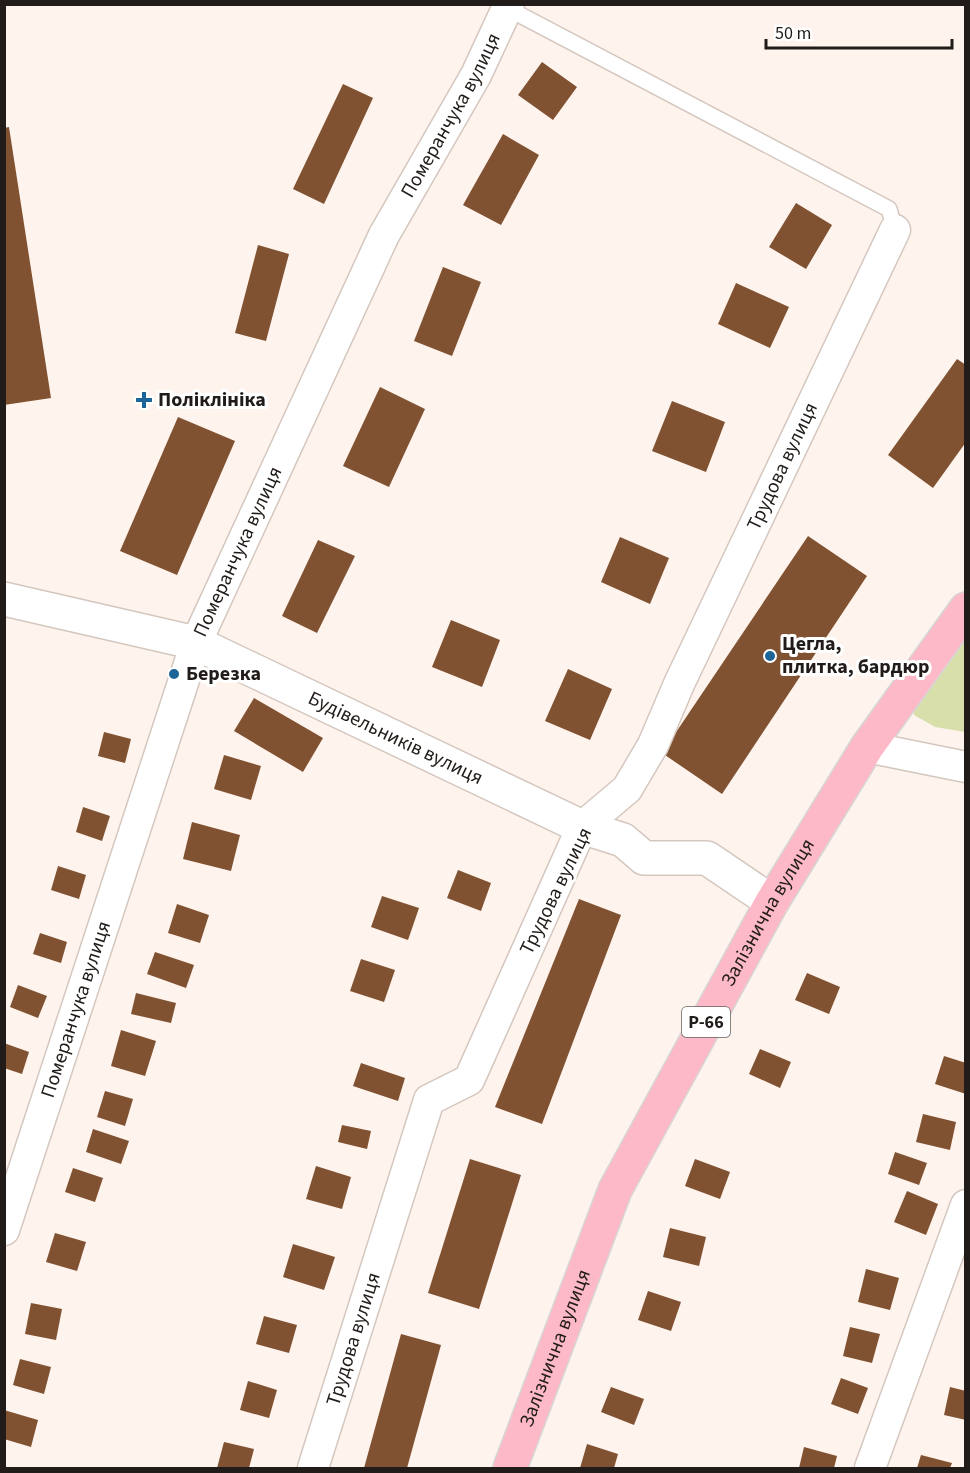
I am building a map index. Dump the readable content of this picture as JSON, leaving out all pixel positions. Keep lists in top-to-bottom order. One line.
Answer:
{"streets":{"main road":["Залізнична вулиця","Р-66"],"street":["Померанчука вулиця","Трудова вулиця","Будівельників вулиця"]},"crossings":[["Померанчука вулиця","Будівельників вулиця"],["Трудова вулиця","Будівельників вулиця"],["Будівельників вулиця","Залізнична вулиця"]],"places":{"health":["Поліклініка"],"other":["Цегла, плитка, бардюр","Березка"]},"scale_bar":"50 m"}
